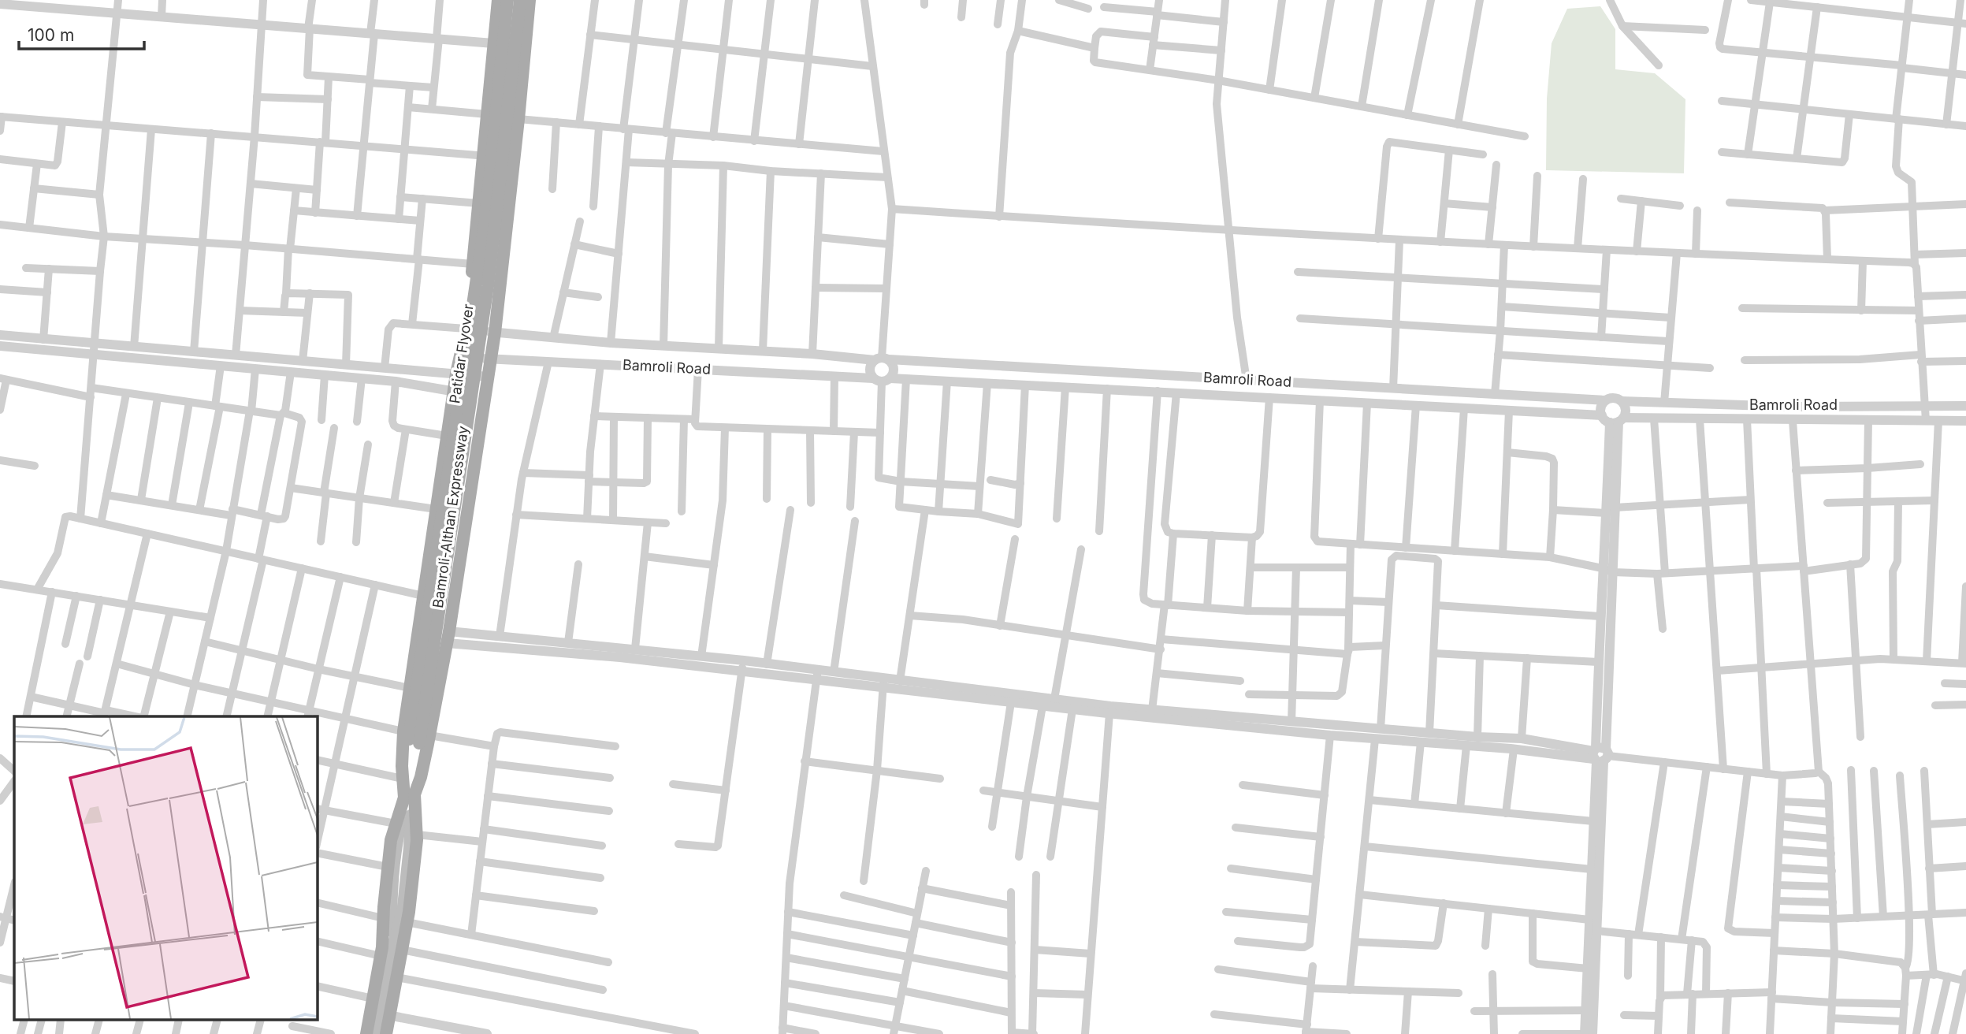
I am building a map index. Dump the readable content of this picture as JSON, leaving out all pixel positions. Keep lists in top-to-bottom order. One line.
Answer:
{"streets":{"main road":["Patidar Flyover","Bamroli-Althan Expressway"],"street":["Bamroli Road"]},"crossings":[["Patidar Flyover","Bamroli-Althan Expressway"],["Bamroli Road","Bamroli-Althan Expressway"]],"scale_bar":"100 m"}
